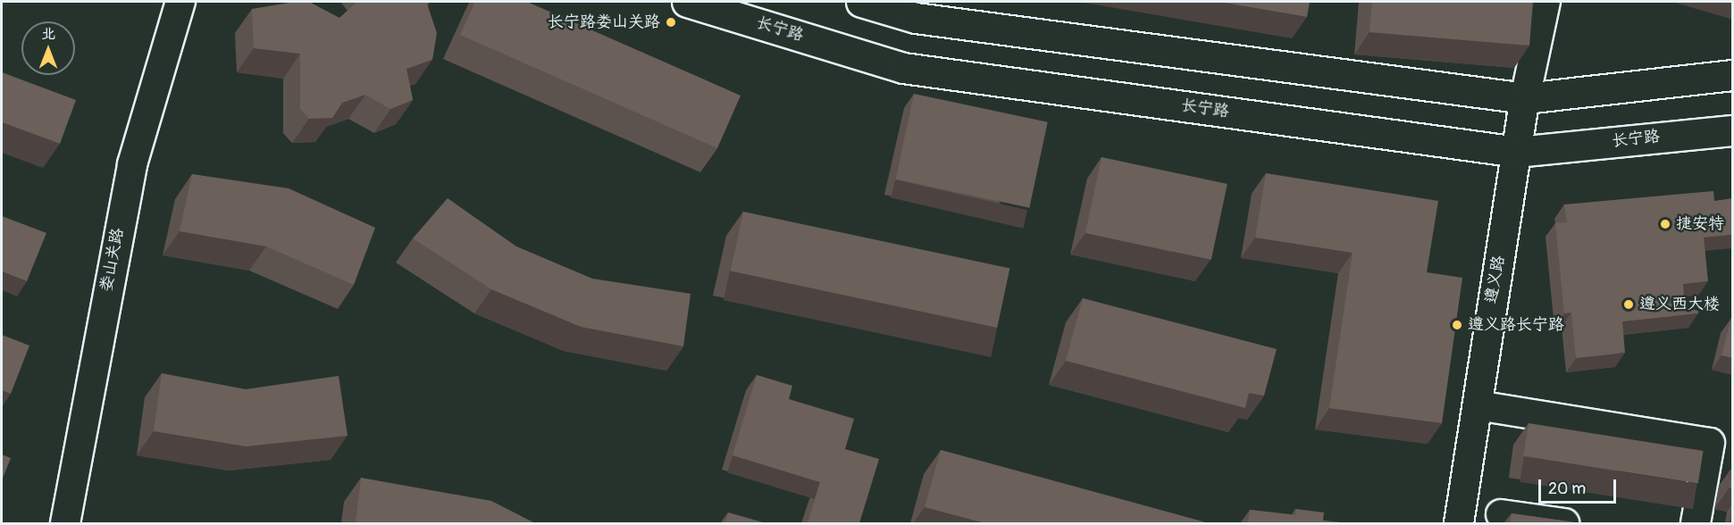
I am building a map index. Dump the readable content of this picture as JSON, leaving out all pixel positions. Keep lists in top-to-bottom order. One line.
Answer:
{"streets":{"main road":["长宁路"],"street":["娄山关路","遵义路"]},"crossings":[["长宁路","遵义路"]],"places":["长宁路娄山关路","捷安特","遵义西大楼","遵义路长宁路"],"scale_bar":"20 m","north":"top"}
